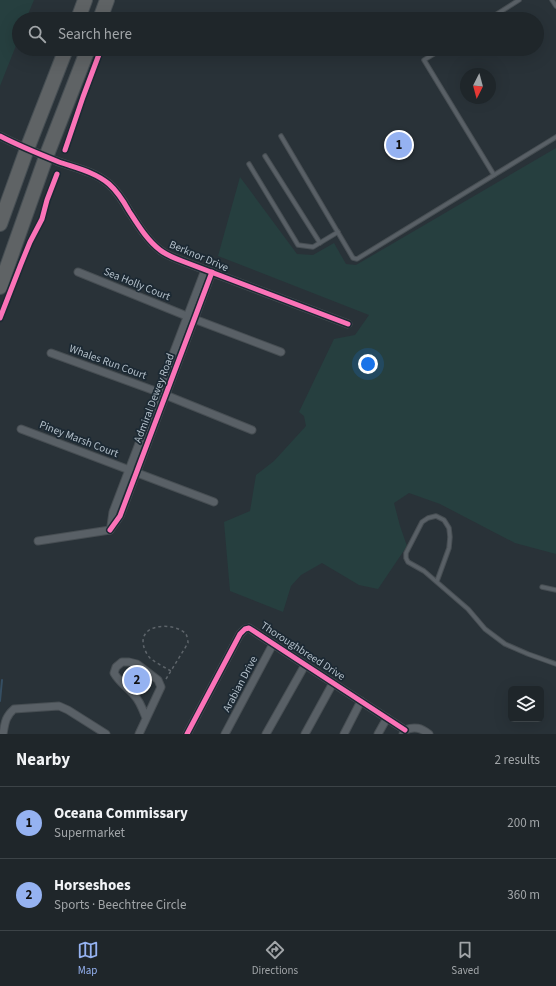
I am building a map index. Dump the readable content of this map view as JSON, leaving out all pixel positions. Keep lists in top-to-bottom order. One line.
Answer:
{"streets":{"street":["Berknor Drive","Sea Holly Court","Whales Run Court","Admiral Dewey Road","Piney Marsh Court","Thoroughbreed Drive","Arabian Drive"]},"crossings":[["Berknor Drive","Admiral Dewey Road"],["Sea Holly Court","Admiral Dewey Road"],["Whales Run Court","Admiral Dewey Road"],["Admiral Dewey Road","Piney Marsh Court"],["Thoroughbreed Drive","Arabian Drive"]],"north":"bottom","page":{"search":"Search here","pins":["1","2"],"heading":["Nearby","2 results"],"list":[{"mark":"1","name":"Oceana Commissary","note":"Supermarket","value":"200 m"},{"mark":"2","name":"Horseshoes","note":"Sports · Beechtree Circle","value":"360 m"}],"nav":["Map","Directions","Saved"]}}
